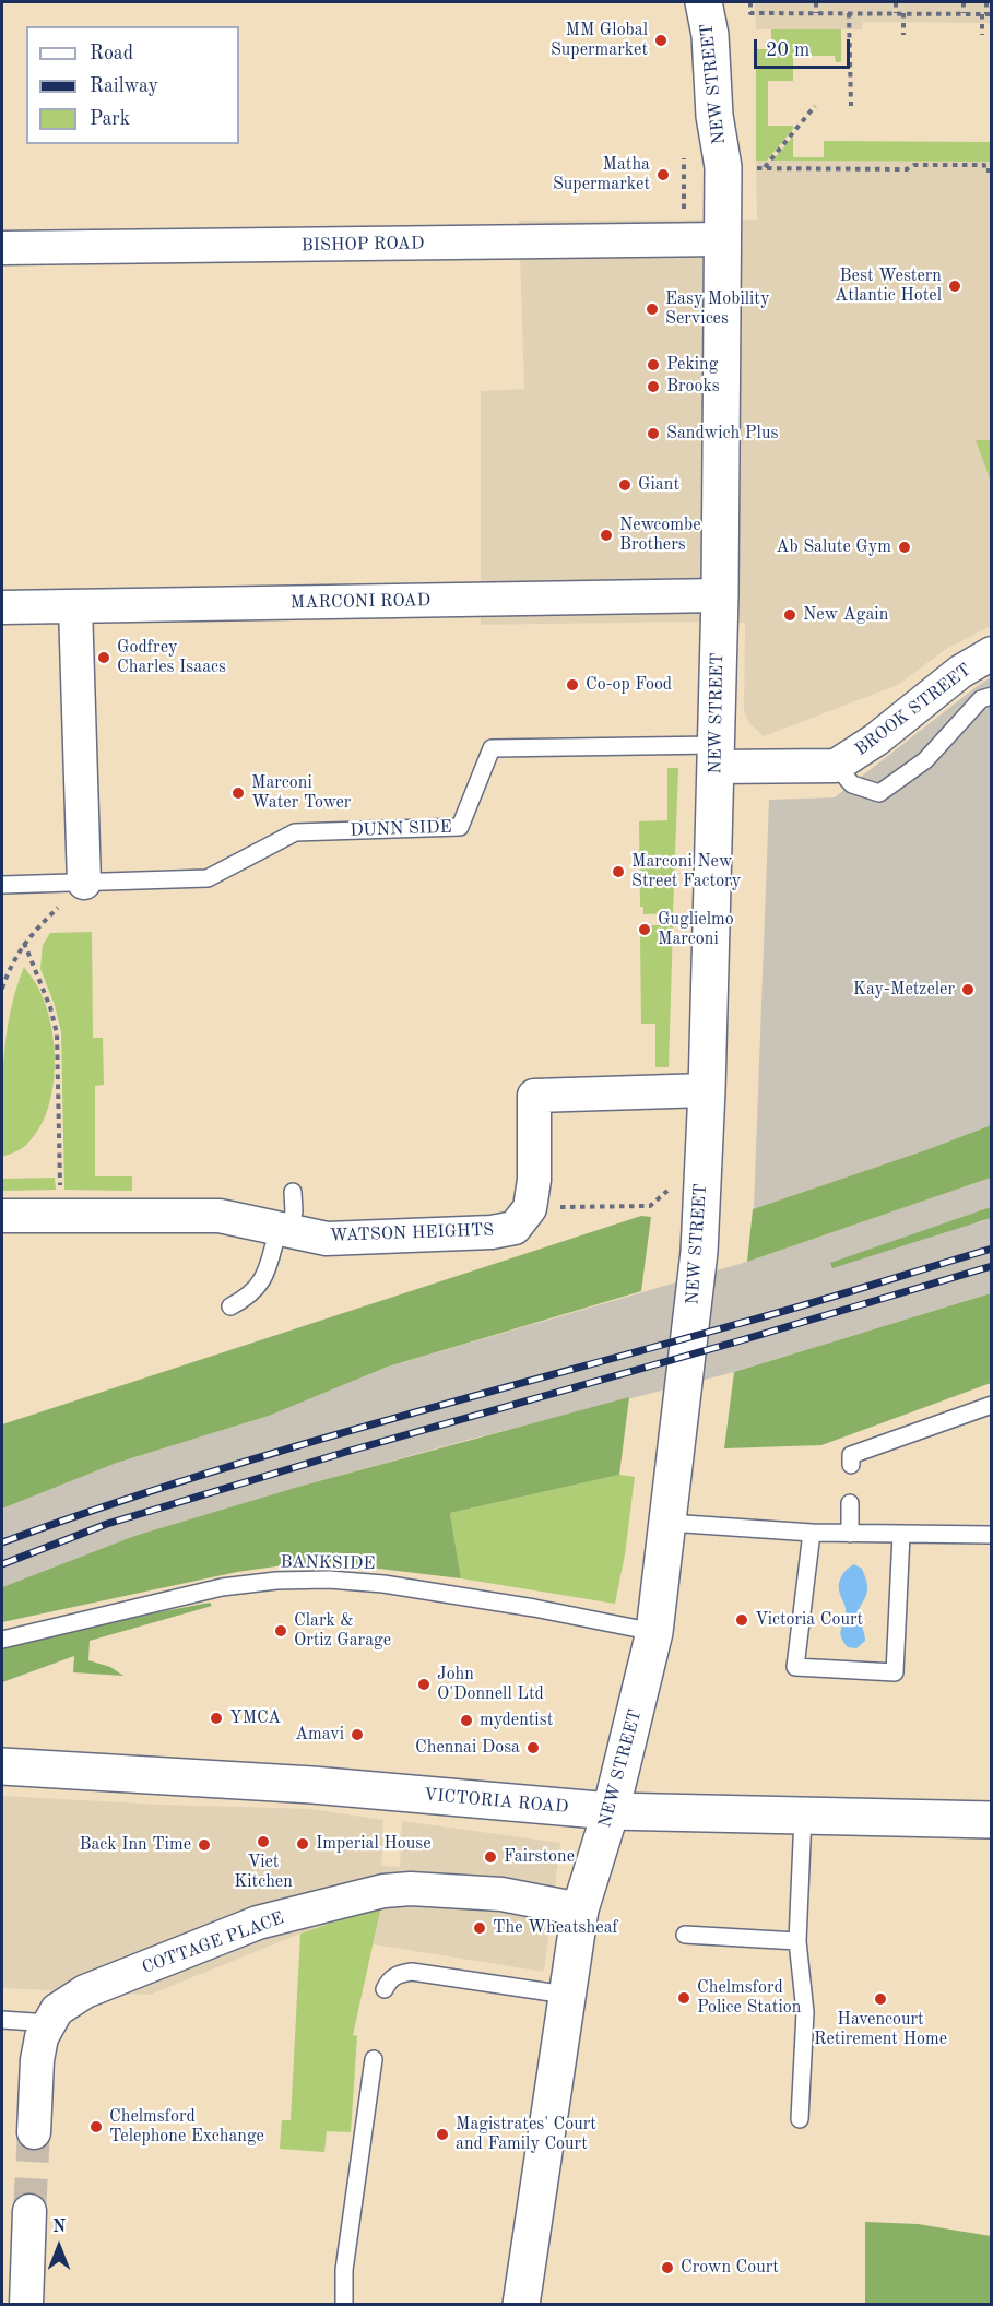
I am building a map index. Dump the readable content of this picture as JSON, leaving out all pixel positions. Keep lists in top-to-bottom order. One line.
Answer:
{"streets":{"main road":["NEW STREET","VICTORIA ROAD"],"street":["BISHOP ROAD","MARCONI ROAD","BROOK STREET","WATSON HEIGHTS","COTTAGE PLACE"],"lane":["DUNN SIDE","BANKSIDE"]},"crossings":[["NEW STREET","BISHOP ROAD"],["NEW STREET","MARCONI ROAD"],["NEW STREET","BROOK STREET"],["NEW STREET","DUNN SIDE"],["NEW STREET","BANKSIDE"],["NEW STREET","VICTORIA ROAD"],["NEW STREET","COTTAGE PLACE"],["BROOK STREET","DUNN SIDE"]],"places":["MM Global Supermarket","Matha Supermarket","Best Western Atlantic Hotel","Easy Mobility Services","Peking","Brooks","Sandwich Plus","Giant","Newcombe Brothers","Ab Salute Gym","New Again","Godfrey Charles Isaacs","Co-op Food","Marconi Water Tower","Marconi New Street Factory","Guglielmo Marconi","Kay-Metzeler","Victoria Court","Clark & Ortiz Garage","John O'Donnell Ltd","YMCA","mydentist","Amavi","Chennai Dosa","Viet Kitchen","Imperial House","Back Inn Time","Fairstone","The Wheatsheaf","Chelmsford Police Station","Havencourt Retirement Home","Chelmsford Telephone Exchange","Magistrates' Court and Family Court","Crown Court"],"legend":["Road","Railway","Park"],"scale_bar":"20 m","north":"top"}
